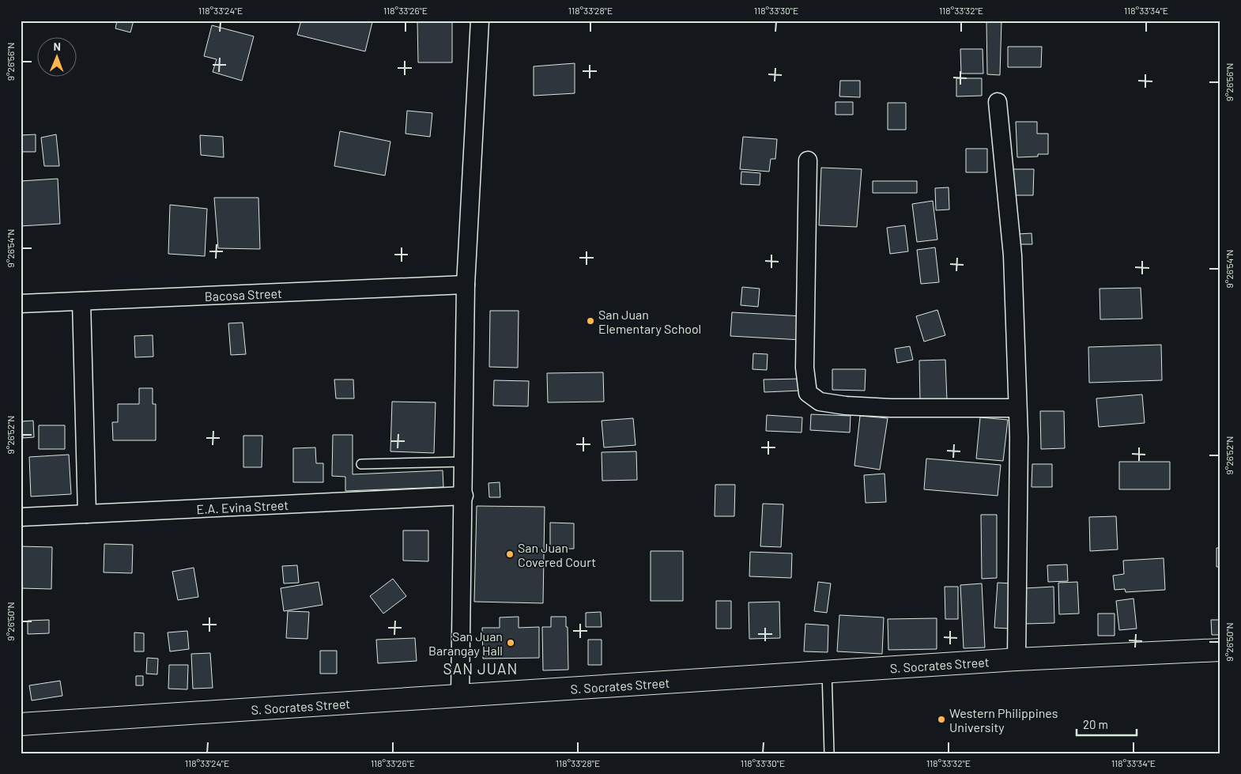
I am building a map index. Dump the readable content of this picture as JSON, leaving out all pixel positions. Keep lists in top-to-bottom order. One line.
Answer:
{"streets":{"street":["Bacosa Street","E.A. Evina Street","S. Socrates Street"]},"districts":["SAN JUAN"],"places":["San Juan Elementary School","San Juan Covered Court","San Juan Barangay Hall","Western Philippines University"],"scale_bar":"20 m","north":"top","coordinates":["118°33'24\"E","118°33'26\"E","118°33'28\"E","118°33'30\"E","118°33'32\"E","118°33'34\"E","9°26'56\"N","9°26'54\"N","9°26'52\"N","9°26'50\"N"]}
